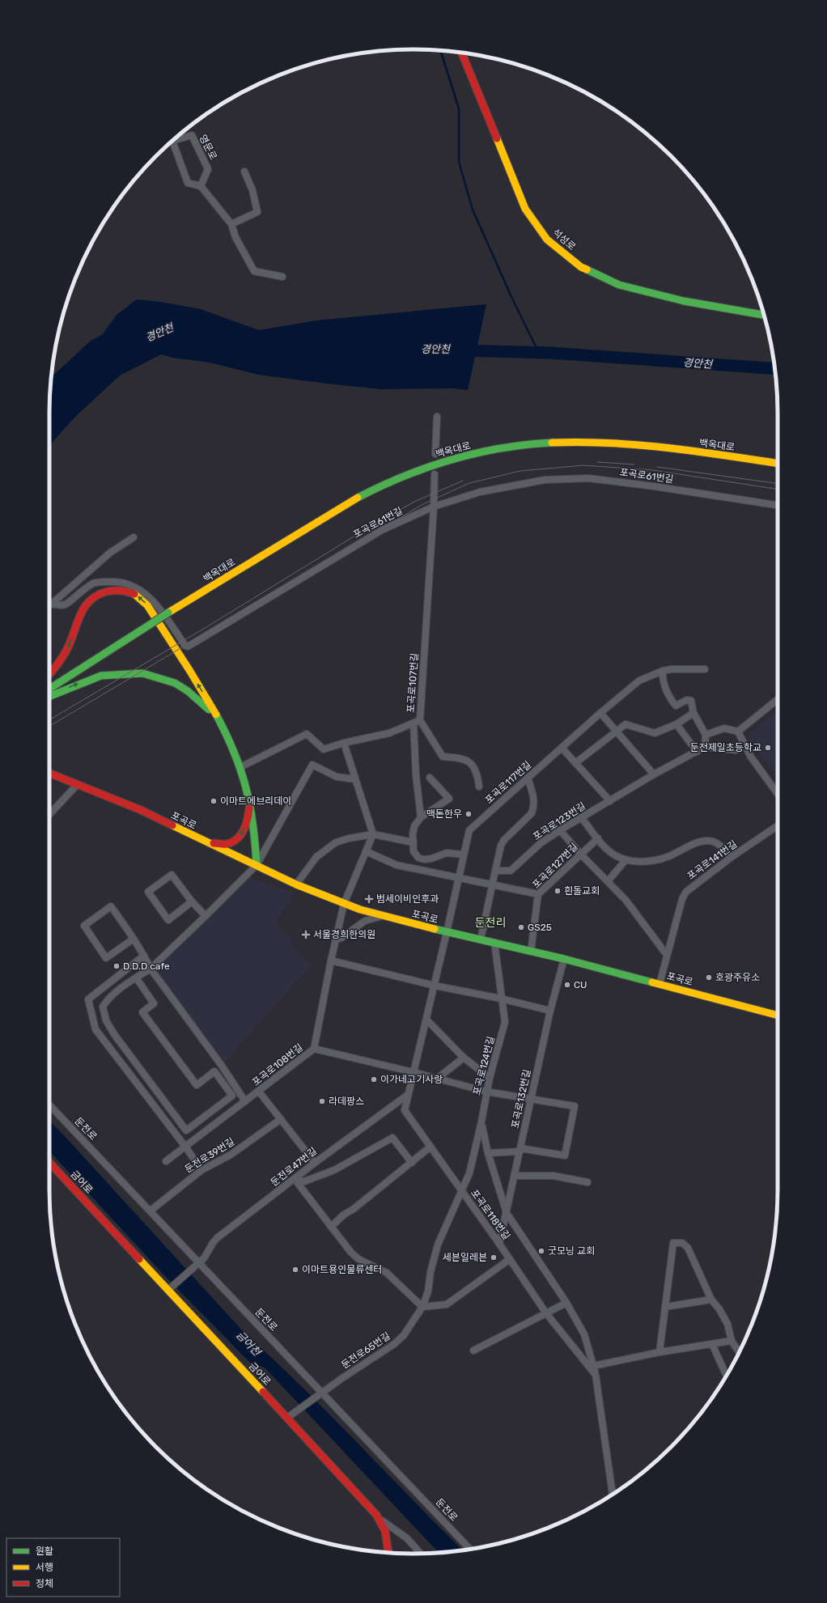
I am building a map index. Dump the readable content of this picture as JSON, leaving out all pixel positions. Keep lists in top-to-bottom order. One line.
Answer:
{"streets":{"street":["영문로","석성로","백옥대로","포곡로61번길","포곡로107번길","포곡로117번길","포곡로","포곡로123번길","포곡로141번길","포곡로127번길","포곡로108번길","포곡로124번길","포곡로132번길","둔전로","둔전로39번길","둔전로47번길","금어로","포곡로118번길","둔전로65번길"]},"crossings":[["포곡로61번길","포곡로107번길"],["포곡로117번길","포곡로"],["포곡로117번길","포곡로118번길"],["포곡로","포곡로141번길"],["포곡로","포곡로127번길"],["포곡로","포곡로108번길"],["포곡로","포곡로124번길"],["포곡로","포곡로132번길"],["포곡로","포곡로118번길"],["포곡로124번길","포곡로118번길"],["포곡로124번길","둔전로65번길"],["포곡로132번길","포곡로118번길"],["둔전로","둔전로39번길"],["둔전로","둔전로47번길"],["둔전로","둔전로65번길"],["둔전로47번길","금어로"],["둔전로47번길","포곡로118번길"],["금어로","둔전로65번길"],["포곡로118번길","둔전로65번길"]],"districts":["둔전리"],"water":["경안천","금어천"],"places":{"other":["둔전제일초등학교","이마트에브리데이","맥돈한우","흰돌교회","GS25","D.D.D cafe","호광주유소","CU","이가네고기사랑","라데팡스","굿모닝 교회","세븐일레븐","이마트용인물류센터"],"health":["범세이비인후과","서울경희한의원"]},"legend":["원활","서행","정체"]}
